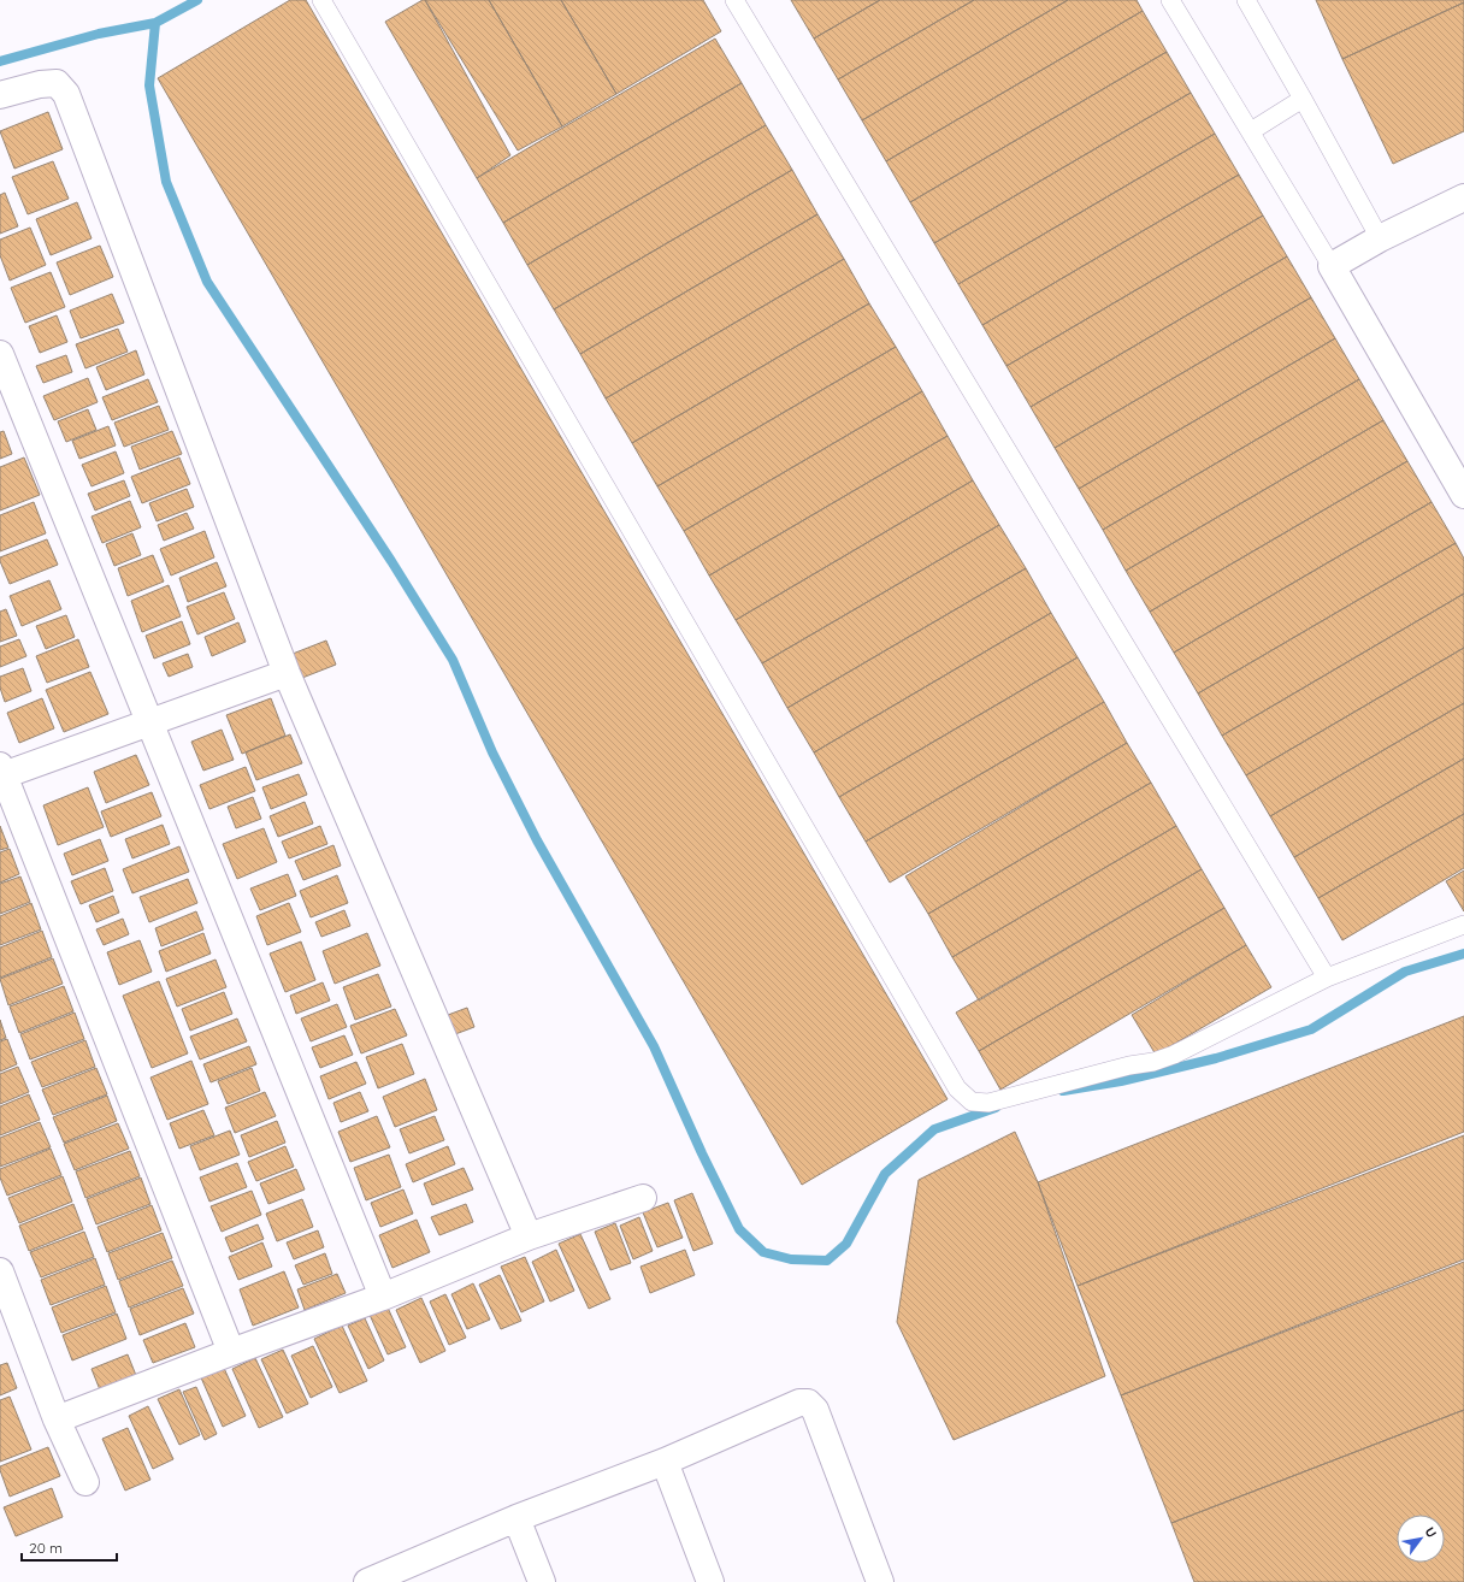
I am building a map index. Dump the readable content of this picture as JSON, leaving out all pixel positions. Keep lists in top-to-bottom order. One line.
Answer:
{"scale_bar":"20 m","north":"top right"}
